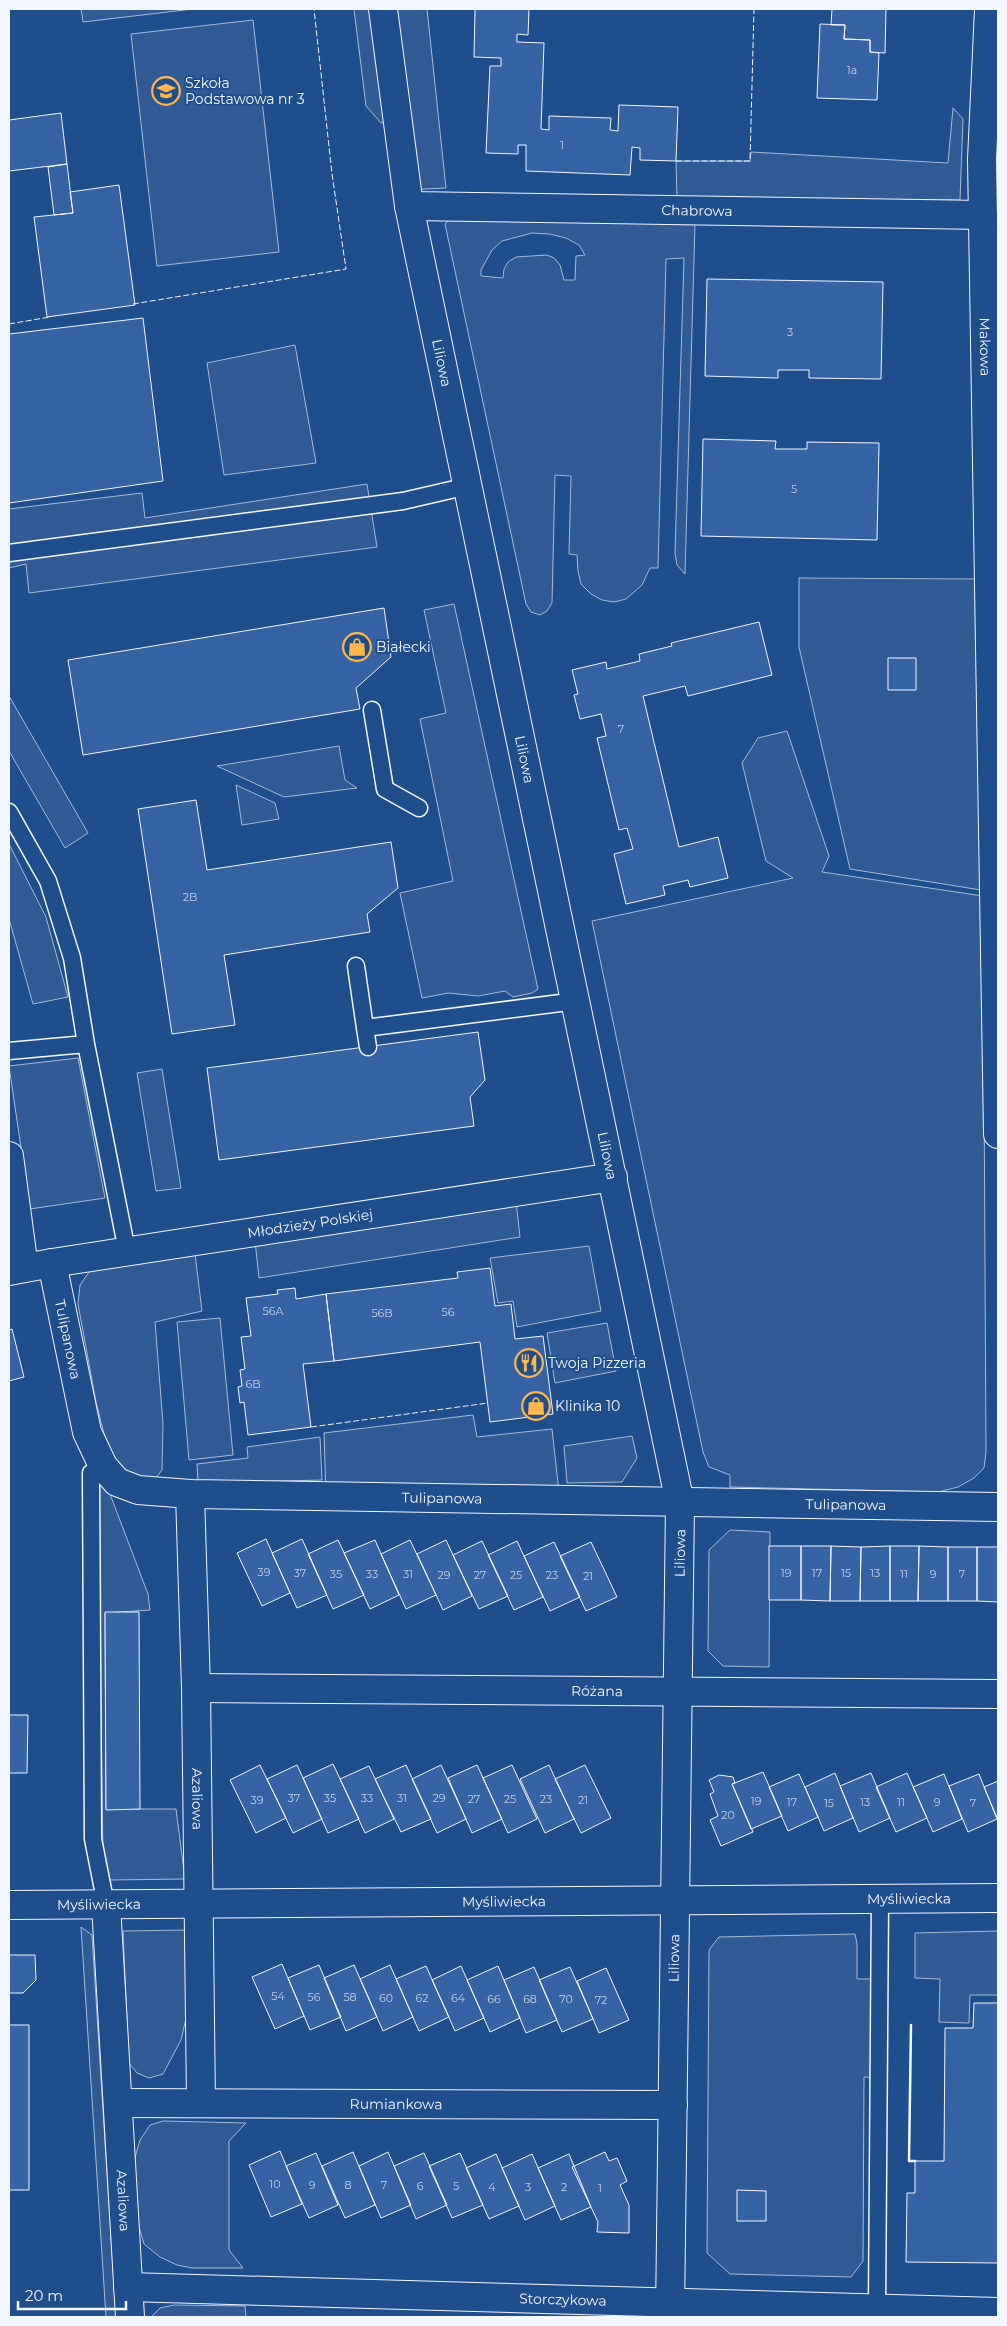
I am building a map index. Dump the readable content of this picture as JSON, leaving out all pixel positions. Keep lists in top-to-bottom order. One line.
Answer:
{"streets":{"street":["Chabrowa","Makowa","Liliowa","Młodzieży Polskiej","Tulipanowa","Różana","Azaliowa","Myśliwiecka","Rumiankowa","Storczykowa"]},"crossings":[["Chabrowa","Makowa"],["Chabrowa","Liliowa"],["Liliowa","Młodzieży Polskiej"],["Liliowa","Tulipanowa"],["Liliowa","Różana"],["Liliowa","Myśliwiecka"],["Liliowa","Rumiankowa"],["Liliowa","Storczykowa"],["Młodzieży Polskiej","Tulipanowa"],["Tulipanowa","Azaliowa"],["Różana","Azaliowa"],["Azaliowa","Myśliwiecka"],["Azaliowa","Rumiankowa"],["Azaliowa","Storczykowa"]],"places":{"school or university":["Szkoła Podstawowa nr 3"],"shop":["Białecki","Klinika 10"],"restaurant":["Twoja Pizzeria"]},"house_numbers":["1a","1","3","5","7","2B","56A","56","56B","6B","39","37","19","17","15","13","35","33","31","11","9","7","29","27","25","23","21","37","35","33","31","29","27","25","23","39","21","19","17","13","11","9","15","7","20","54","56","58","60","62","64","66","68","70","72","10","9","8","7","6","5","4","3","2","1"],"scale_bar":"20 m"}
